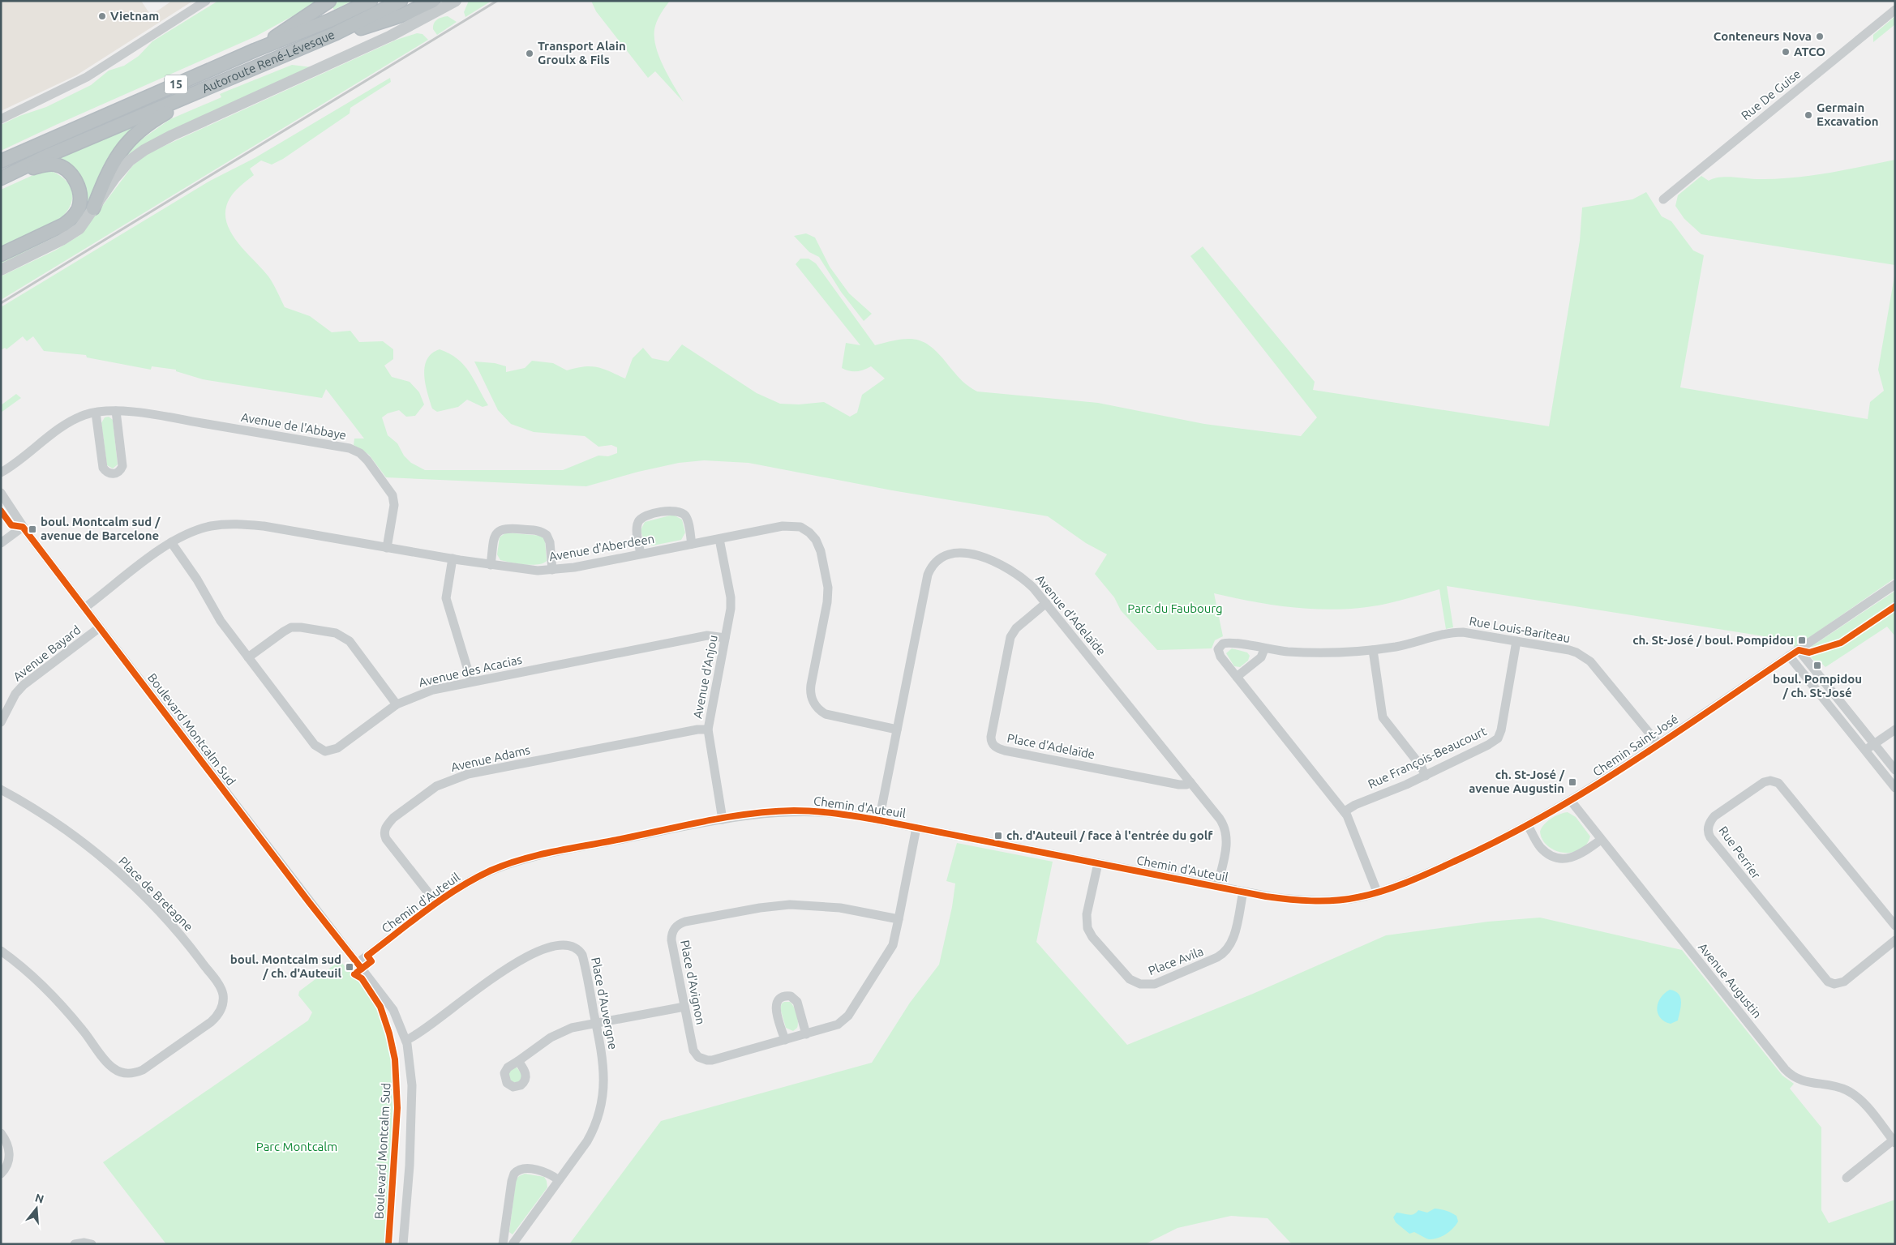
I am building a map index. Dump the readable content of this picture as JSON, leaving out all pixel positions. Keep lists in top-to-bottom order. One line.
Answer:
{"streets":{"highway":["Autoroute René-Lévesque","15"],"street":["Rue De Guise","Avenue de l'Abbaye","Avenue d'Aberdeen","Avenue d'Adelaïde","Rue Louis-Bariteau","Avenue Bayard","Avenue des Acacias","Avenue d'Anjou","Boulevard Montcalm Sud","Chemin Saint-José","Place d'Adelaïde","Rue François-Beaucourt","Avenue Adams","Chemin d'Auteuil","Rue Perrier","Place de Bretagne","Place Avila","Avenue Augustin","Place d'Avignon","Place d'Auvergne"]},"crossings":[["Avenue de l'Abbaye","Avenue d'Aberdeen"],["Avenue d'Aberdeen","Avenue d'Adelaïde"],["Avenue d'Aberdeen","Avenue des Acacias"],["Avenue d'Aberdeen","Avenue d'Anjou"],["Avenue d'Aberdeen","Boulevard Montcalm Sud"],["Avenue d'Adelaïde","Place d'Adelaïde"],["Avenue d'Adelaïde","Chemin d'Auteuil"],["Rue Louis-Bariteau","Chemin Saint-José"],["Rue Louis-Bariteau","Rue François-Beaucourt"],["Rue Louis-Bariteau","Chemin d'Auteuil"],["Avenue Bayard","Boulevard Montcalm Sud"],["Avenue des Acacias","Avenue d'Anjou"],["Avenue d'Anjou","Avenue Adams"],["Avenue d'Anjou","Chemin d'Auteuil"],["Boulevard Montcalm Sud","Chemin d'Auteuil"],["Boulevard Montcalm Sud","Place d'Auvergne"],["Chemin Saint-José","Chemin d'Auteuil"],["Chemin Saint-José","Avenue Augustin"],["Avenue Adams","Chemin d'Auteuil"],["Chemin d'Auteuil","Place Avila"],["Chemin d'Auteuil","Place d'Avignon"]],"parks":["Parc du Faubourg","Parc Montcalm"],"places":{"other":["Vietnam","Conteneurs Nova","ATCO","Transport Alain Groulx & Fils","Germain Excavation"],"transit":["boul. Montcalm sud / avenue de Barcelone","ch. St-José / boul. Pompidou","boul. Pompidou / ch. St-José","ch. St-José / avenue Augustin","ch. d'Auteuil / face à l'entrée du golf","boul. Montcalm sud / ch. d'Auteuil"]},"north":"top"}
